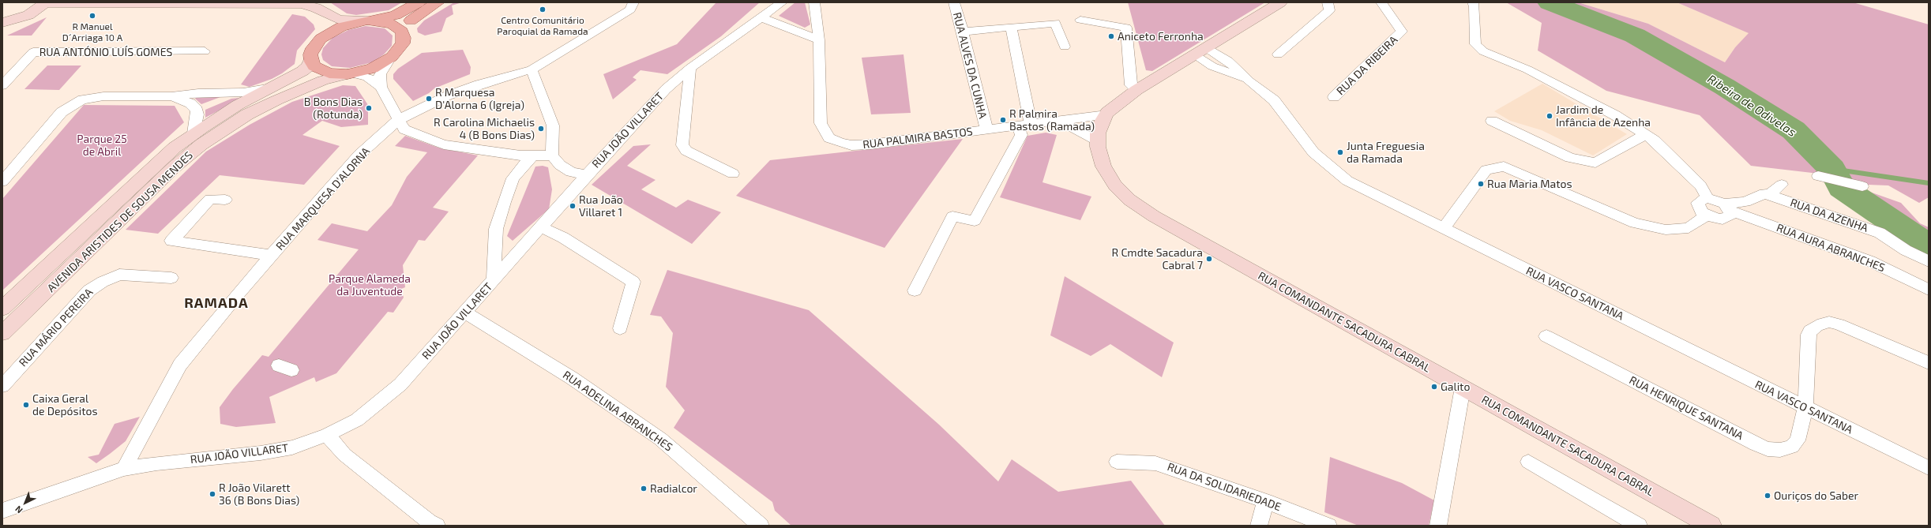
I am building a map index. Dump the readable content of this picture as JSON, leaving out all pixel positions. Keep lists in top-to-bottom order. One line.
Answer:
{"streets":{"main road":["AVENIDA ARISTIDES DE SOUSA MENDES","RUA COMANDANTE SACADURA CABRAL"],"street":["RUA ANTÓNIO LUÍS GOMES","RUA ALVES DA CUNHA","RUA DA RIBEIRA","RUA JOÃO VILLARET","RUA PALMIRA BASTOS","RUA MARQUESA D'ALORNA","RUA DA AZENHA","RUA AURA ABRANCHES","RUA VASCO SANTANA","RUA MÁRIO PEREIRA","RUA HENRIQUE SANTANA","RUA ADELINA ABRANCHES","RUA DA SOLIDARIEDADE"]},"crossings":[["RUA ALVES DA CUNHA","RUA PALMIRA BASTOS"],["RUA JOÃO VILLARET","RUA MARQUESA D'ALORNA"],["RUA JOÃO VILLARET","RUA ADELINA ABRANCHES"],["RUA PALMIRA BASTOS","RUA COMANDANTE SACADURA CABRAL"],["RUA DA AZENHA","RUA AURA ABRANCHES"],["RUA VASCO SANTANA","RUA HENRIQUE SANTANA"]],"districts":["RAMADA"],"water":["Ribeira de Odivelas"],"parks":["Parque 25 de Abril","Parque Alameda da Juventude"],"places":["Centro Comunitário Paroquial da Ramada","R Manuel D´Arriaga 10 A","Aniceto Ferronha","R Marquesa D'Alorna 6 (Igreja)","B Bons Dias (Rotunda)","Jardim de Infância de Azenha","R Palmira Bastos (Ramada)","R Carolina Michaelis 4 (B Bons Dias)","Junta Freguesia da Ramada","Rua Maria Matos","Rua João Villaret 1","R Cmdte Sacadura Cabral 7","Galito","Caixa Geral de Depósitos","Radialcor","R João Vilarett 36 (B Bons Dias)","Ouriços do Saber"],"north":"bottom left"}
